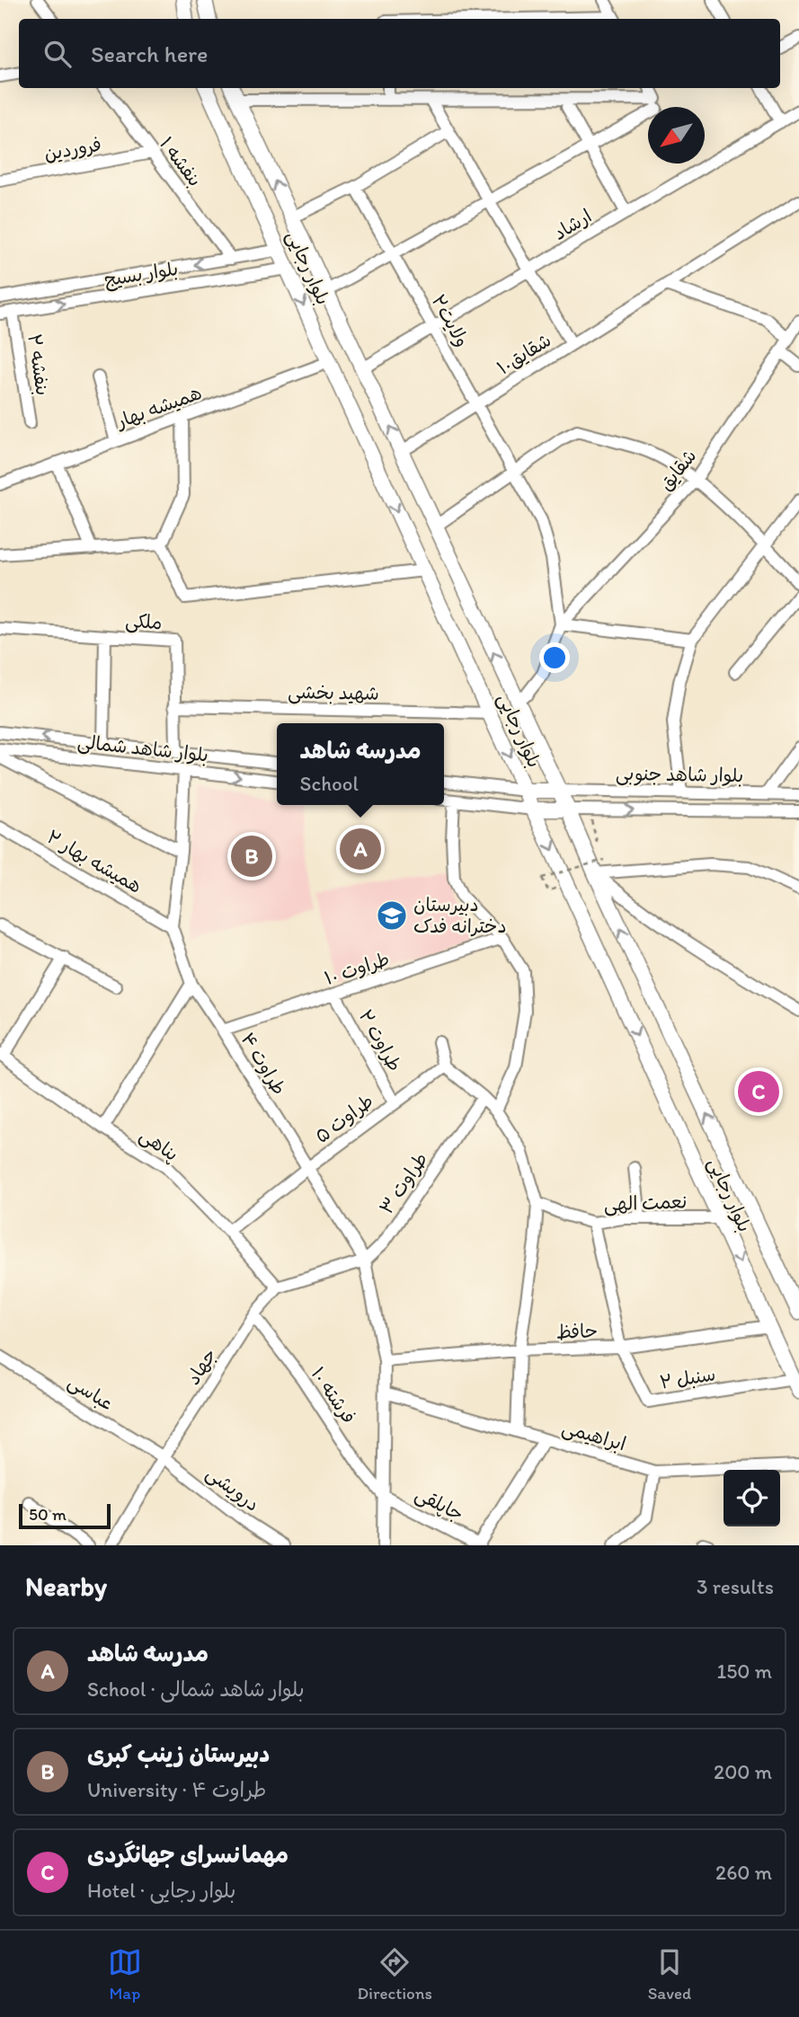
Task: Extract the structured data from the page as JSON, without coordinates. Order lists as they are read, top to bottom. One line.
{"streets":{"main road":["بلوار رجایی"],"street":["فروردین","بنفشه ۱","ارشاد","بلوار بسیج","ولایت۲","شقایق۱۰","بنفشه ۲","همیشه بهار","شقایق","ملکی","شهید بخشی","بلوار شاهد شمالی","بلوار شاهد جنوبی","همیشه بهار ۲","طراوت ۱۰","طراوت ۲","طراوت ۴","طراوت ۵","پناهی","طراوت ۳","نعمت الهی","حافظ","جهاد","سنبل ۲","عباسی","فرشته ۱۰","ابراهیمی","درویشی","جاپلقی"]},"crossings":[["فروردین","بنفشه ۱"],["بنفشه ۱","بلوار بسیج"],["ارشاد","بلوار رجایی"],["ارشاد","ولایت۲"],["بلوار رجایی","بلوار بسیج"],["بلوار رجایی","شقایق۱۰"],["بلوار رجایی","همیشه بهار"],["بلوار رجایی","شهید بخشی"],["بلوار رجایی","بلوار شاهد جنوبی"],["بلوار رجایی","نعمت الهی"],["بلوار رجایی","حافظ"],["بلوار رجایی","سنبل ۲"],["بلوار بسیج","بنفشه ۲"],["ولایت۲","شقایق۱۰"],["ولایت۲","شقایق"],["ملکی","شهید بخشی"],["ملکی","بلوار شاهد شمالی"],["بلوار شاهد شمالی","طراوت ۴"],["همیشه بهار ۲","طراوت ۴"],["طراوت ۱۰","طراوت ۲"],["طراوت ۱۰","طراوت ۴"],["طراوت ۲","طراوت ۵"],["طراوت ۴","طراوت ۵"],["طراوت ۴","طراوت ۳"],["طراوت ۴","حافظ"],["طراوت ۴","فرشته ۱۰"],["طراوت ۴","ابراهیمی"],["طراوت ۴","جاپلقی"],["طراوت ۵","پناهی"],["پناهی","جهاد"],["حافظ","سنبل ۲"],["جهاد","عباسی"],["جهاد","فرشته ۱۰"],["جهاد","درویشی"],["عباسی","درویشی"],["فرشته ۱۰","جاپلقی"]],"places":{"school or university":["دبیرستان دخترانه فدک"]},"scale_bar":"50 m","north":"bottom left","page":{"search":"Search here","popup":["مدرسه شاهد","School"],"pins":["A","B","C"],"scale":"50 m","heading":["Nearby","3 results"],"list":[{"mark":"A","name":"مدرسه شاهد","note":"School · بلوار شاهد شمالی","value":"150 m"},{"mark":"B","name":"دبیرستان زینب کبری","note":"University · طراوت ۴","value":"200 m"},{"mark":"C","name":"مهمانسرای جهانگردی","note":"Hotel · بلوار رجایی","value":"260 m"}],"nav":["Map","Directions","Saved"]}}
